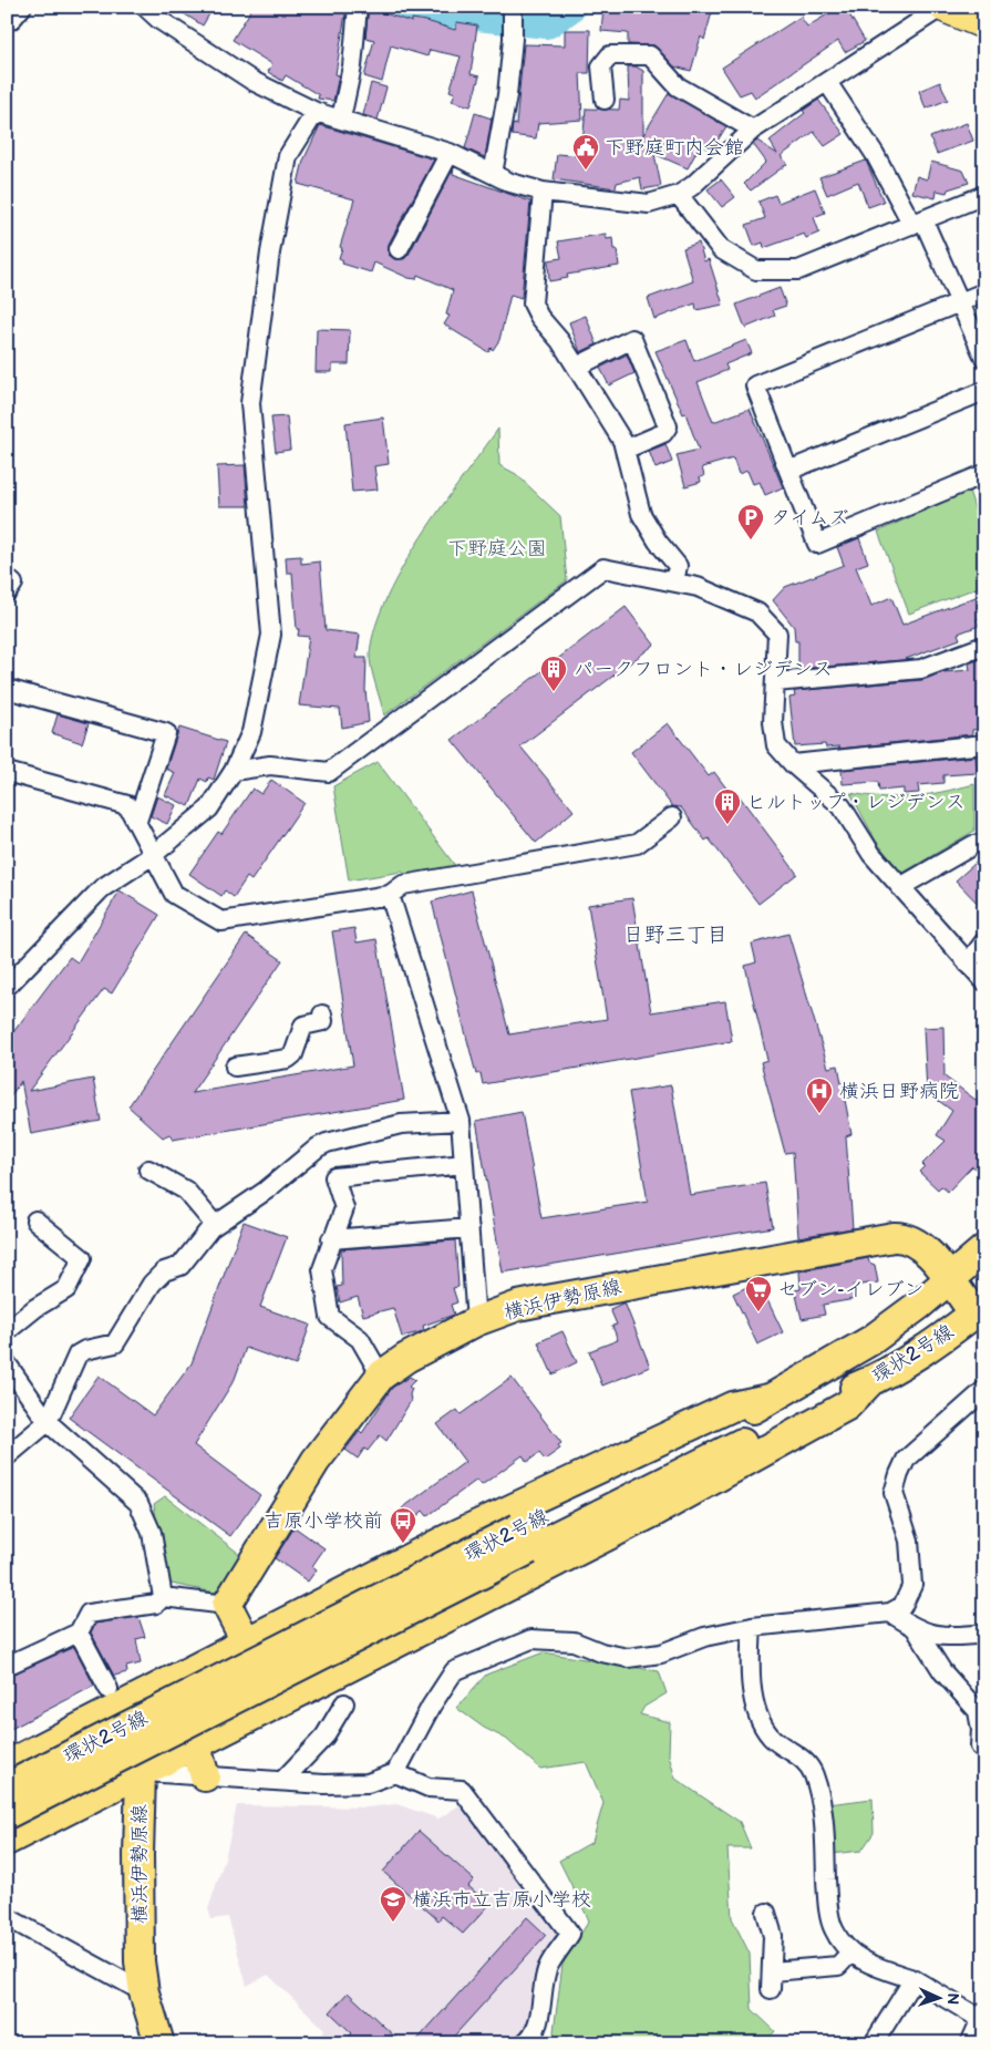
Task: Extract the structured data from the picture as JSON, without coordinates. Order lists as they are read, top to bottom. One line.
{"streets":{"main road":["横浜伊勢原線","環状2号線"]},"crossings":[["横浜伊勢原線","環状2号線"]],"districts":["日野三丁目"],"parks":["下野庭公園"],"places":{"public building":["下野庭町内会館"],"parking":["タイムズ"],"building":["パークフロント・レジデンス","ヒルトップ・レジデンス"],"hospital":["横浜日野病院"],"supermarket":["セブン-イレブン"],"bus stop":["吉原小学校前"],"school or university":["横浜市立吉原小学校"]},"north":"right"}
